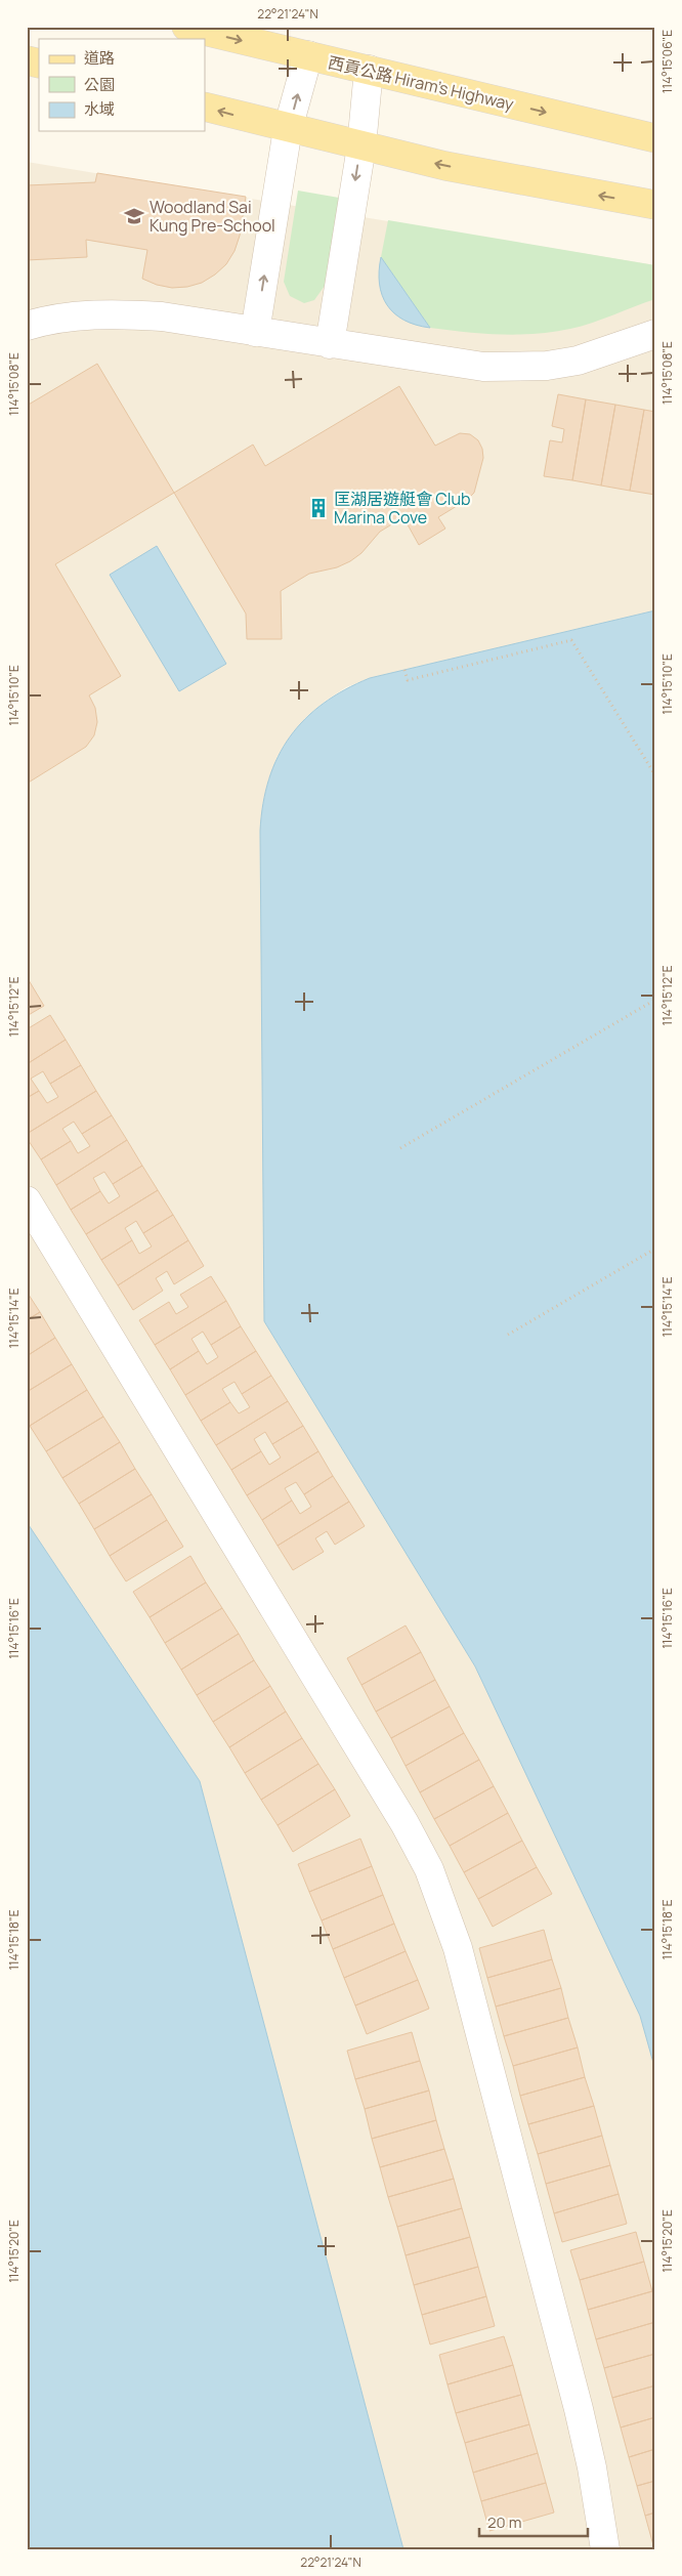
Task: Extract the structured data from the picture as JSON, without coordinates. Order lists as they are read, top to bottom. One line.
{"streets":{"main road":["西貢公路 Hiram's Highway"]},"places":{"school or university":["Woodland Sai Kung Pre-School"],"building":["匡湖居遊艇會 Club Marina Cove"]},"legend":["道路","公園","水域"],"scale_bar":"20 m","coordinates":["22°21'24\"N","114°15'06\"E","114°15'08\"E","114°15'10\"E","114°15'12\"E","114°15'14\"E","114°15'16\"E","114°15'18\"E","114°15'20\"E"]}
